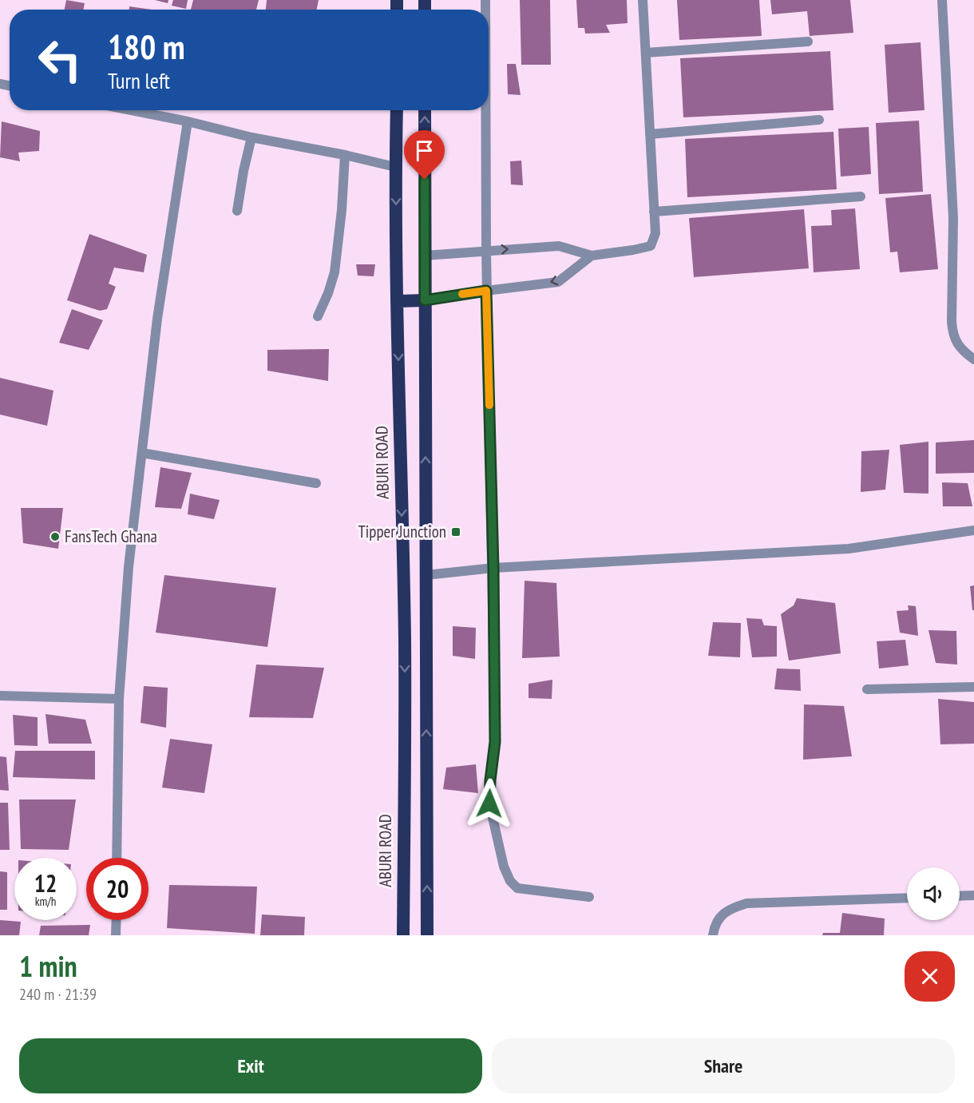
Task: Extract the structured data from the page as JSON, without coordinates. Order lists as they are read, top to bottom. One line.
{"streets":{"highway":["ABURI ROAD"]},"places":{"transit":["Tipper Junction"],"other":["FansTech Ghana"]},"page":{"turn":["180 m","Turn left"],"speed":"12 km/h","limit":"20","heading":["1 min","240 m · 21:39"],"buttons":["Exit","Share"]}}
